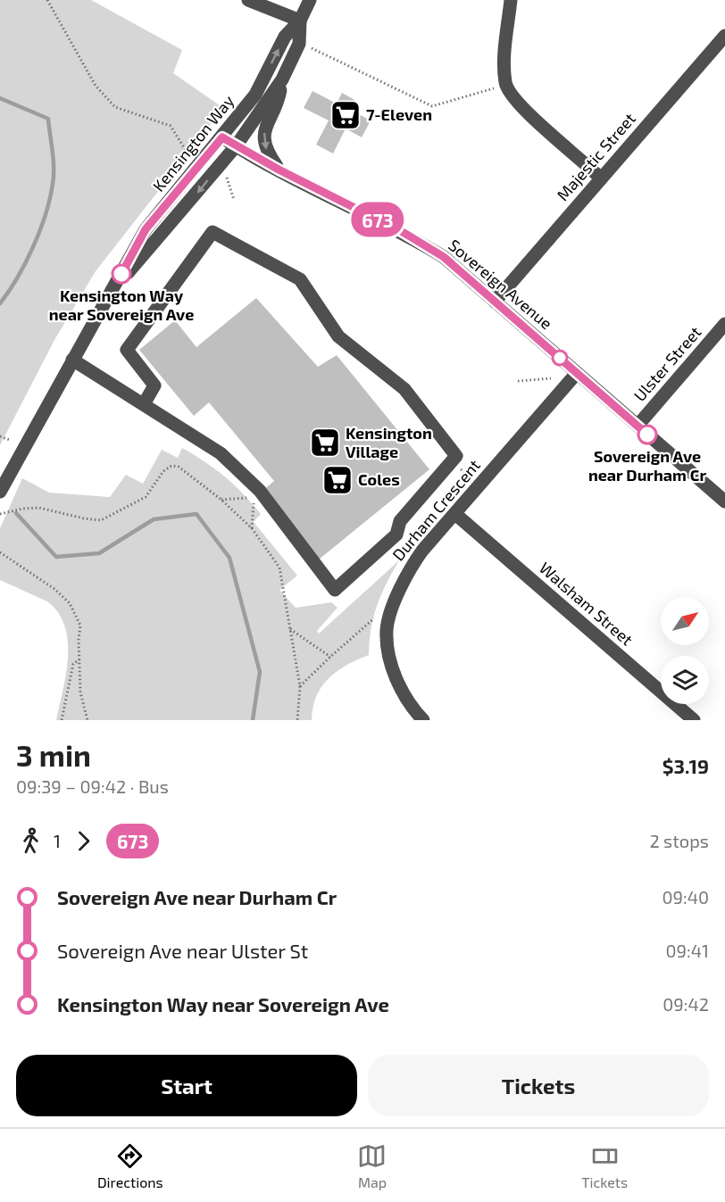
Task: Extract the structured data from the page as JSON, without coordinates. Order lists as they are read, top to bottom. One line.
{"streets":{"street":["Kensington Way","Majestic Street","Sovereign Avenue","Ulster Street","Durham Crescent","Walsham Street"]},"crossings":[["Kensington Way","Sovereign Avenue"],["Majestic Street","Sovereign Avenue"],["Sovereign Avenue","Ulster Street"],["Sovereign Avenue","Durham Crescent"],["Durham Crescent","Walsham Street"]],"places":{"supermarket":["7-Eleven","Kensington Village","Coles"],"other":["Kensington Way near Sovereign Ave","Sovereign Ave near Durham Cr"]},"lines":["bus line 673"],"north":"top right","page":{"on_map":"673","heading":["3 min","09:39 – 09:42 · Bus","$3.19"],"legs":["1","673","2 stops"],"list":[{"name":"Sovereign Ave near Durham Cr","value":"09:40"},{"name":"Sovereign Ave near Ulster St","value":"09:41"},{"name":"Kensington Way near Sovereign Ave","value":"09:42"}],"buttons":["Start","Tickets"],"tabs":["Directions","Map","Tickets"]}}
